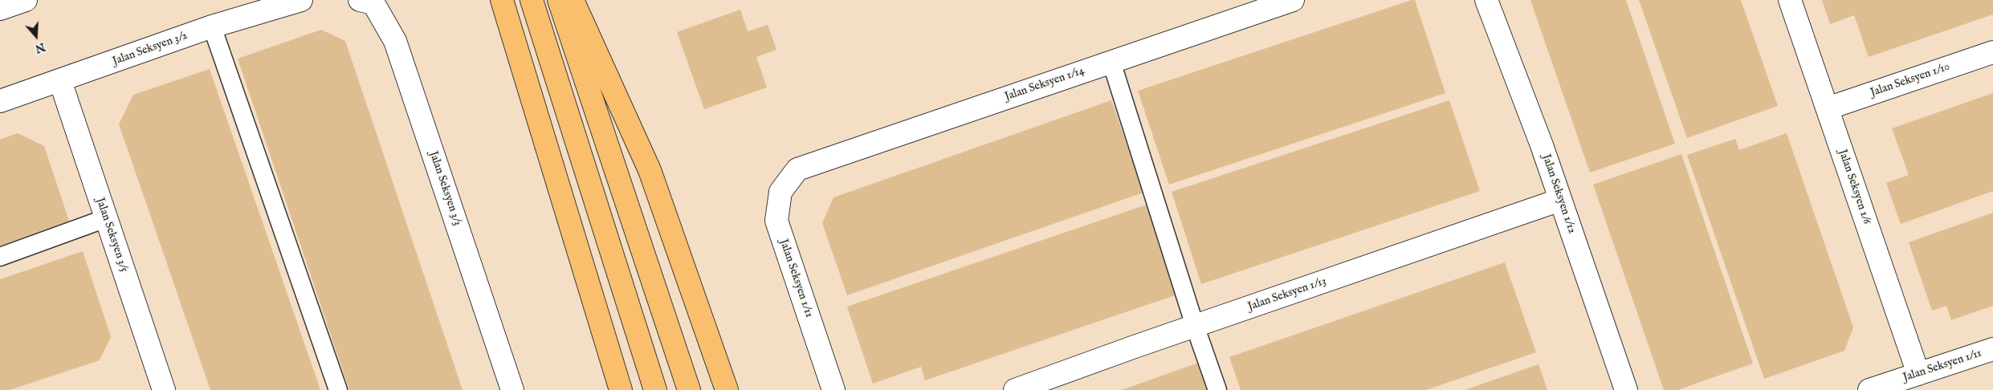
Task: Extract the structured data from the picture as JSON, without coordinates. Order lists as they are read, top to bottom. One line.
{"streets":{"street":["Jalan Seksyen 3/2","Jalan Seksyen 1/10","Jalan Seksyen 1/14","Jalan Seksyen 1/6","Jalan Seksyen 3/3","Jalan Seksyen 1/12","Jalan Seksyen 3/5","Jalan Seksyen 1/11","Jalan Seksyen 1/13"]},"crossings":[["Jalan Seksyen 3/2","Jalan Seksyen 3/5"],["Jalan Seksyen 1/10","Jalan Seksyen 1/6"],["Jalan Seksyen 1/14","Jalan Seksyen 1/11"],["Jalan Seksyen 1/6","Jalan Seksyen 1/11"],["Jalan Seksyen 1/12","Jalan Seksyen 1/13"]],"north":"bottom"}
